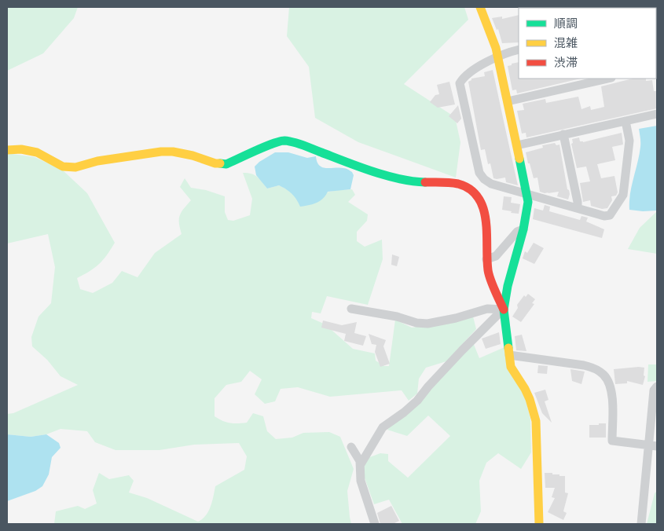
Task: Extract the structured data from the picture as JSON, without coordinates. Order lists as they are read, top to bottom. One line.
{"legend":["順調","混雑","渋滞"]}
